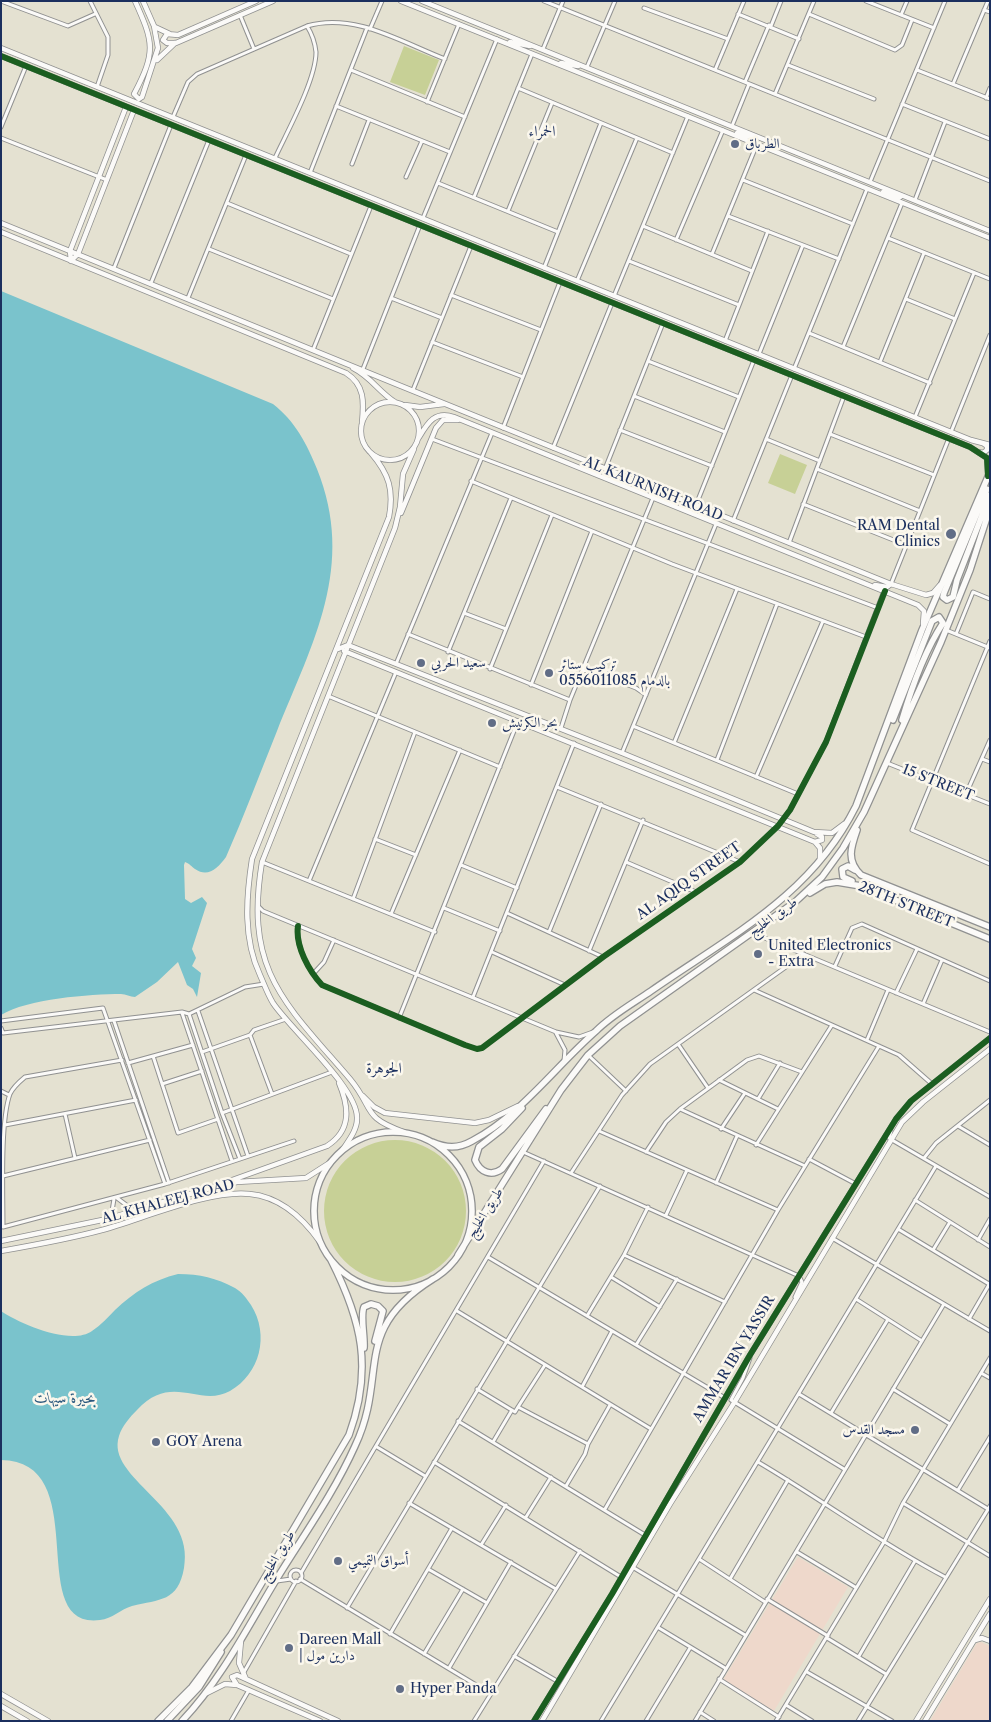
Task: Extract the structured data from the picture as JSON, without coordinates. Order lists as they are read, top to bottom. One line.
{"streets":{"main road":["28TH STREET","طريق الخليج"],"street":["AL KAURNISH ROAD","15 STREET","AL AQIQ STREET","AL KHALEEJ ROAD","AMMAR IBN YASSIR"]},"crossings":[["AL KAURNISH ROAD","AL AQIQ STREET"],["AL KAURNISH ROAD","طريق الخليج"],["15 STREET","طريق الخليج"],["28TH STREET","طريق الخليج"],["طريق الخليج","AL KHALEEJ ROAD"]],"districts":["الحمراء","الجوهرة"],"water":["بحيرة سيهات"],"places":["الطرباق","RAM Dental Clinics","سعيد الحربي","تركيب ستائر بالدمام 0556011085","بحر الكرنيش","United Electronics - Extra","مسجد القدس","GOY Arena","أسواق التميمي","Dareen Mall | دارين مول","Hyper Panda"]}
